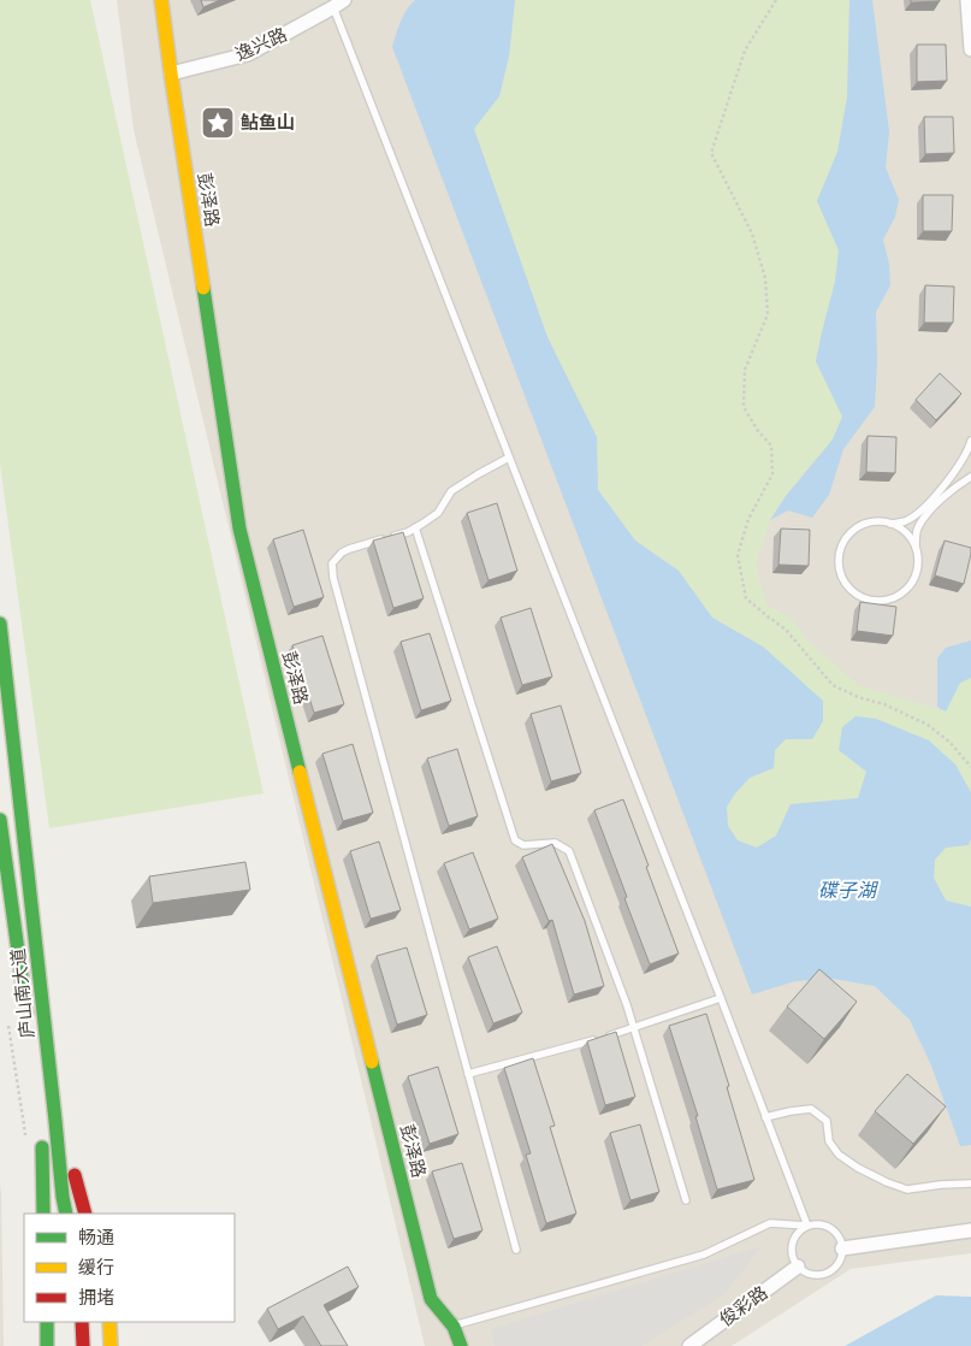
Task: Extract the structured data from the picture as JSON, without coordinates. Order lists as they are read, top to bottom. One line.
{"streets":{"main road":["彭泽路","庐山南大道"],"street":["逸兴路","俊彩路"]},"crossings":[["逸兴路","彭泽路"]],"water":["碟子湖"],"places":{"place":["鲇鱼山"]},"legend":["畅通","缓行","拥堵"]}
